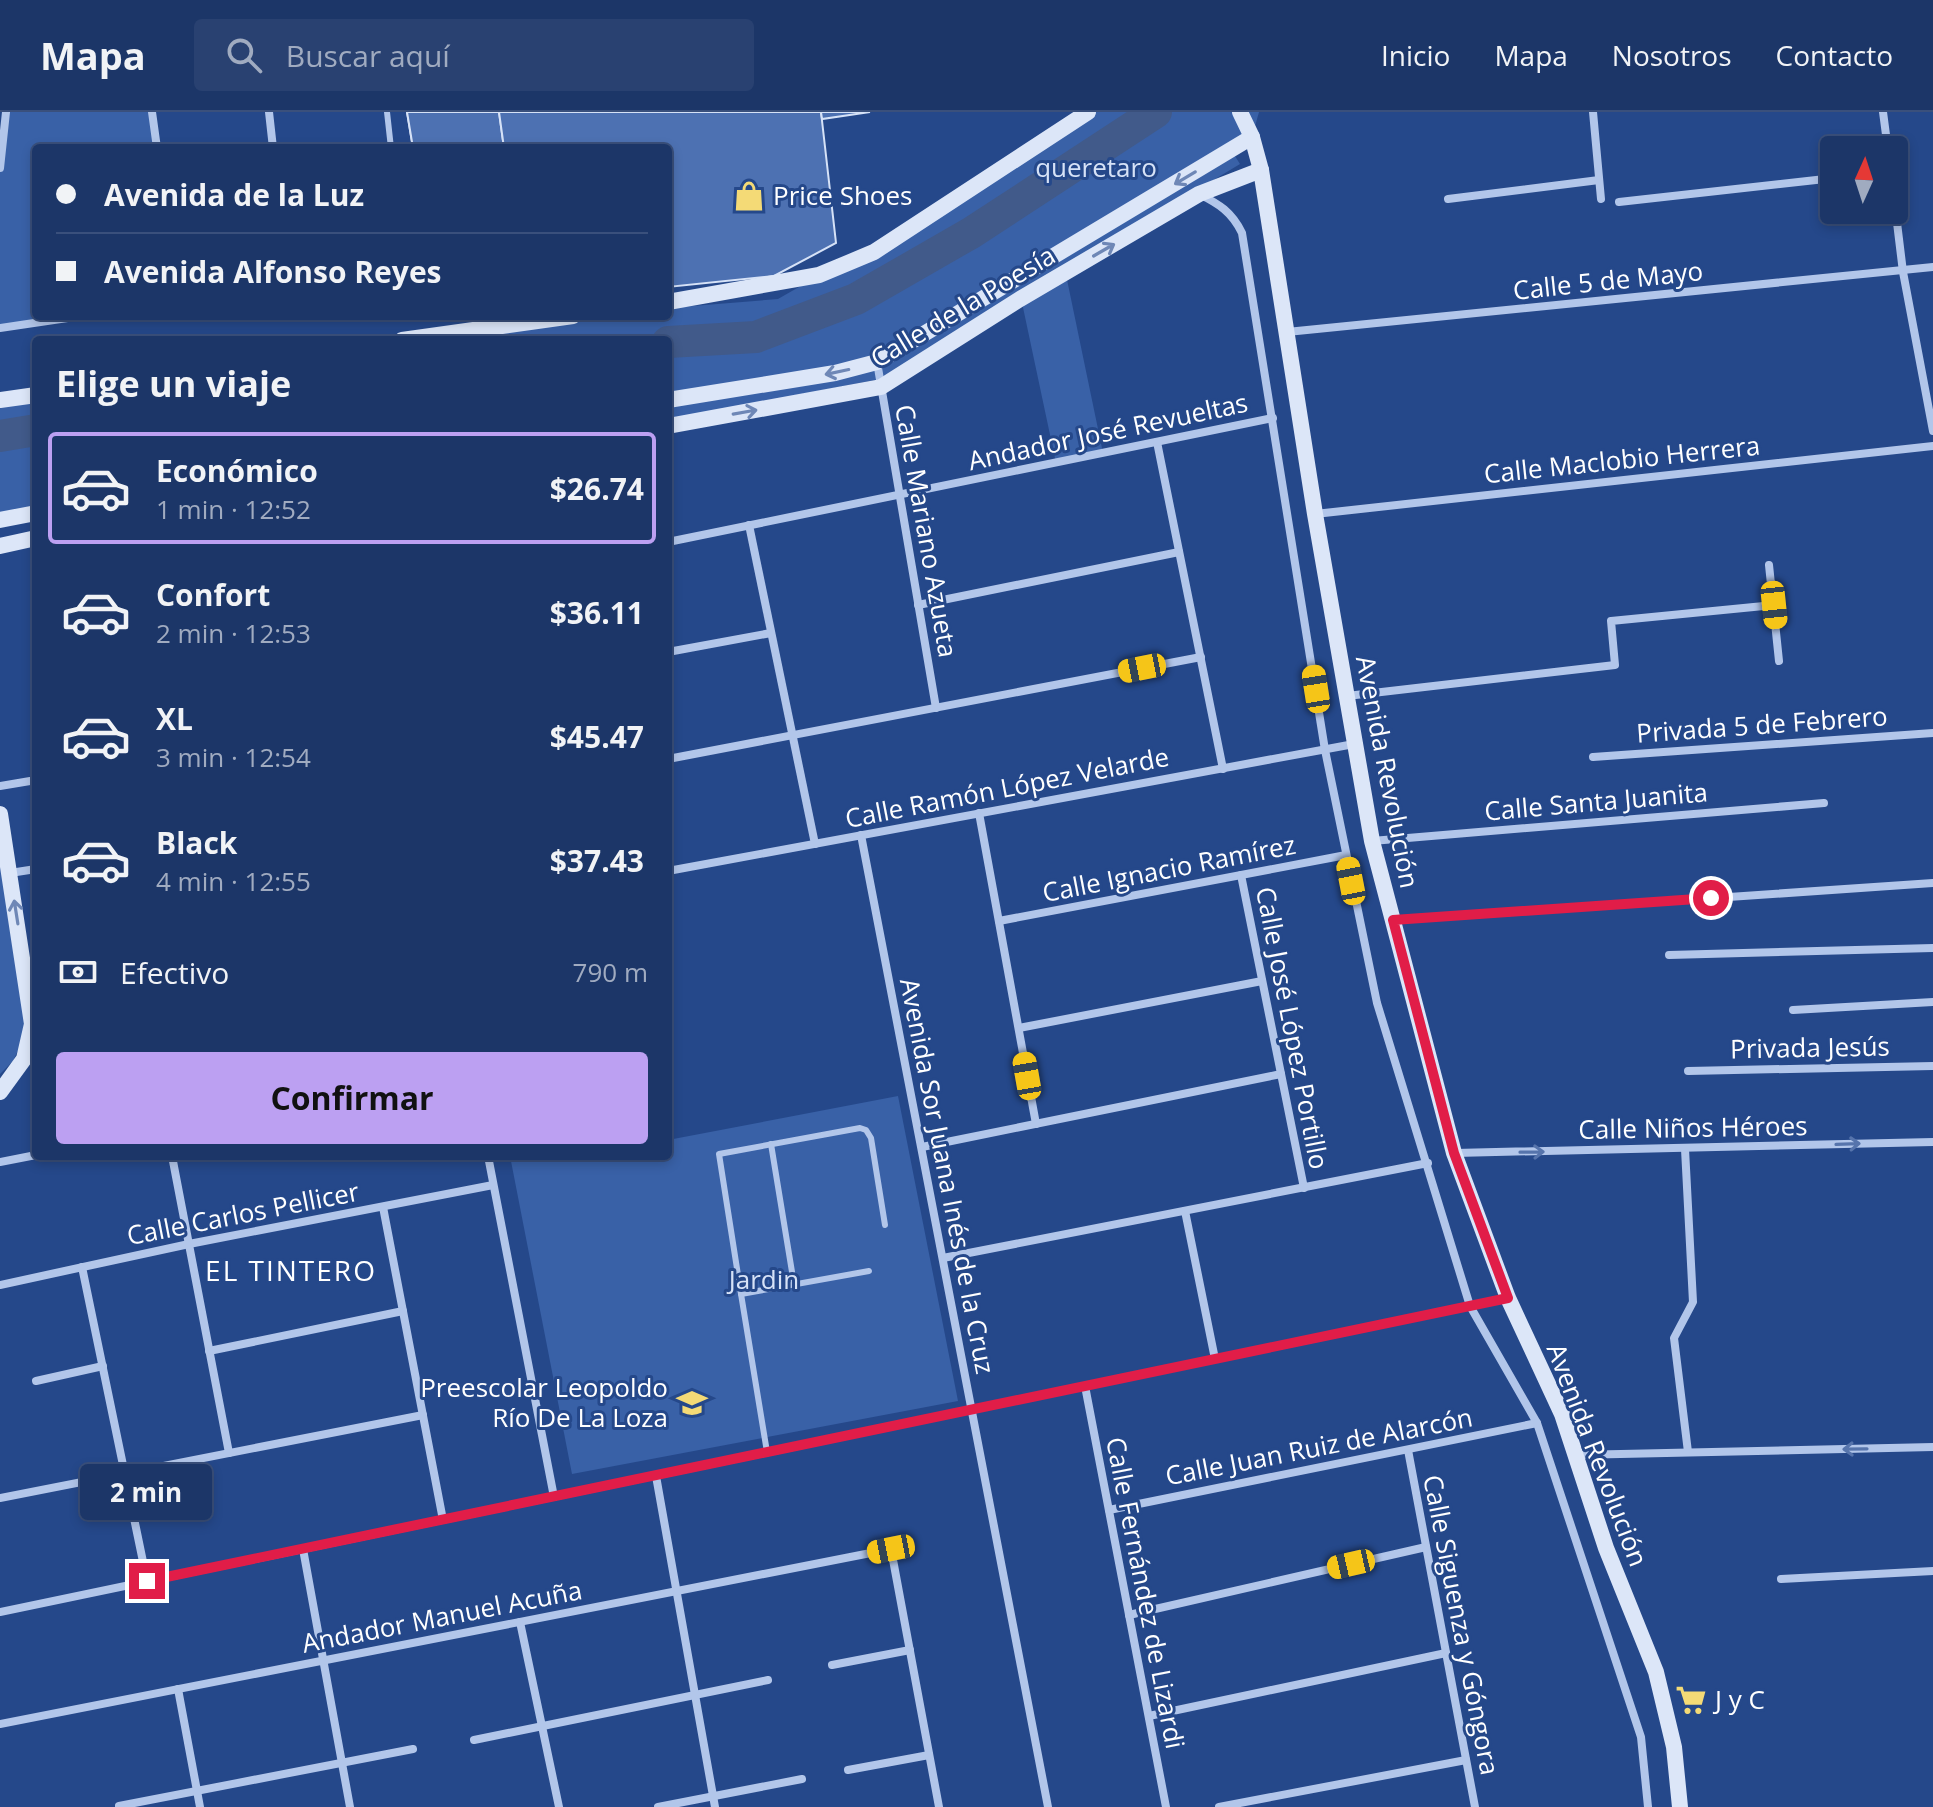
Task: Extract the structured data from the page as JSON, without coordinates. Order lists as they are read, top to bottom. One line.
{"streets":{"main road":["Calle de la Poesía","Avenida Revolución"],"street":["Calle 5 de Mayo","Andador José Revueltas","Calle Maclobio Herrera","Calle Mariano Azueta","Privada 5 de Febrero","Calle Ramón López Velarde","Calle Santa Juanita","Calle Ignacio Ramírez","Calle José López Portillo","Privada Jesús","Calle Niños Héroes","Avenida Sor Juana Inés de la Cruz","Calle Carlos Pellicer","Calle Juan Ruiz de Alarcón","Calle Fernández de Lizardi","Andador Manuel Acuña","Calle Siguenza y Góngora"]},"crossings":[["Calle 5 de Mayo","Avenida Revolución"],["Calle de la Poesía","Calle Mariano Azueta"],["Calle de la Poesía","Avenida Revolución"],["Andador José Revueltas","Calle Mariano Azueta"],["Andador José Revueltas","Avenida Revolución"],["Calle Maclobio Herrera","Avenida Revolución"],["Avenida Revolución","Calle Ramón López Velarde"],["Avenida Revolución","Calle Santa Juanita"],["Avenida Revolución","Calle Ignacio Ramírez"],["Avenida Revolución","Calle Niños Héroes"],["Avenida Revolución","Calle Juan Ruiz de Alarcón"],["Calle Ramón López Velarde","Avenida Sor Juana Inés de la Cruz"],["Calle Ignacio Ramírez","Calle José López Portillo"],["Calle Juan Ruiz de Alarcón","Calle Fernández de Lizardi"],["Calle Juan Ruiz de Alarcón","Calle Siguenza y Góngora"]],"one_way":["Calle Niños Héroes"],"districts":["EL TINTERO"],"parks":["queretaro","Jardin"],"places":{"shop":["Price Shoes"],"school or university":["Preescolar Leopoldo Río De La Loza"],"supermarket":["J y C"]},"north":"top","page":{"header":"Mapa","search":"Buscar aquí","nav":["Inicio","Mapa","Nosotros","Contacto"],"banner":["Avenida de la Luz","Avenida Alfonso Reyes"],"heading":"Elige un viaje","list":[{"name":"Económico","note":"1 min · 12:52","value":"$26.74"},{"name":"Confort","note":"2 min · 12:53","value":"$36.11"},{"name":"XL","note":"3 min · 12:54","value":"$45.47"},{"name":"Black","note":"4 min · 12:55","value":"$37.43"}],"pay":["Efectivo","790 m"],"buttons":"Confirmar","bubble":"2 min"}}
